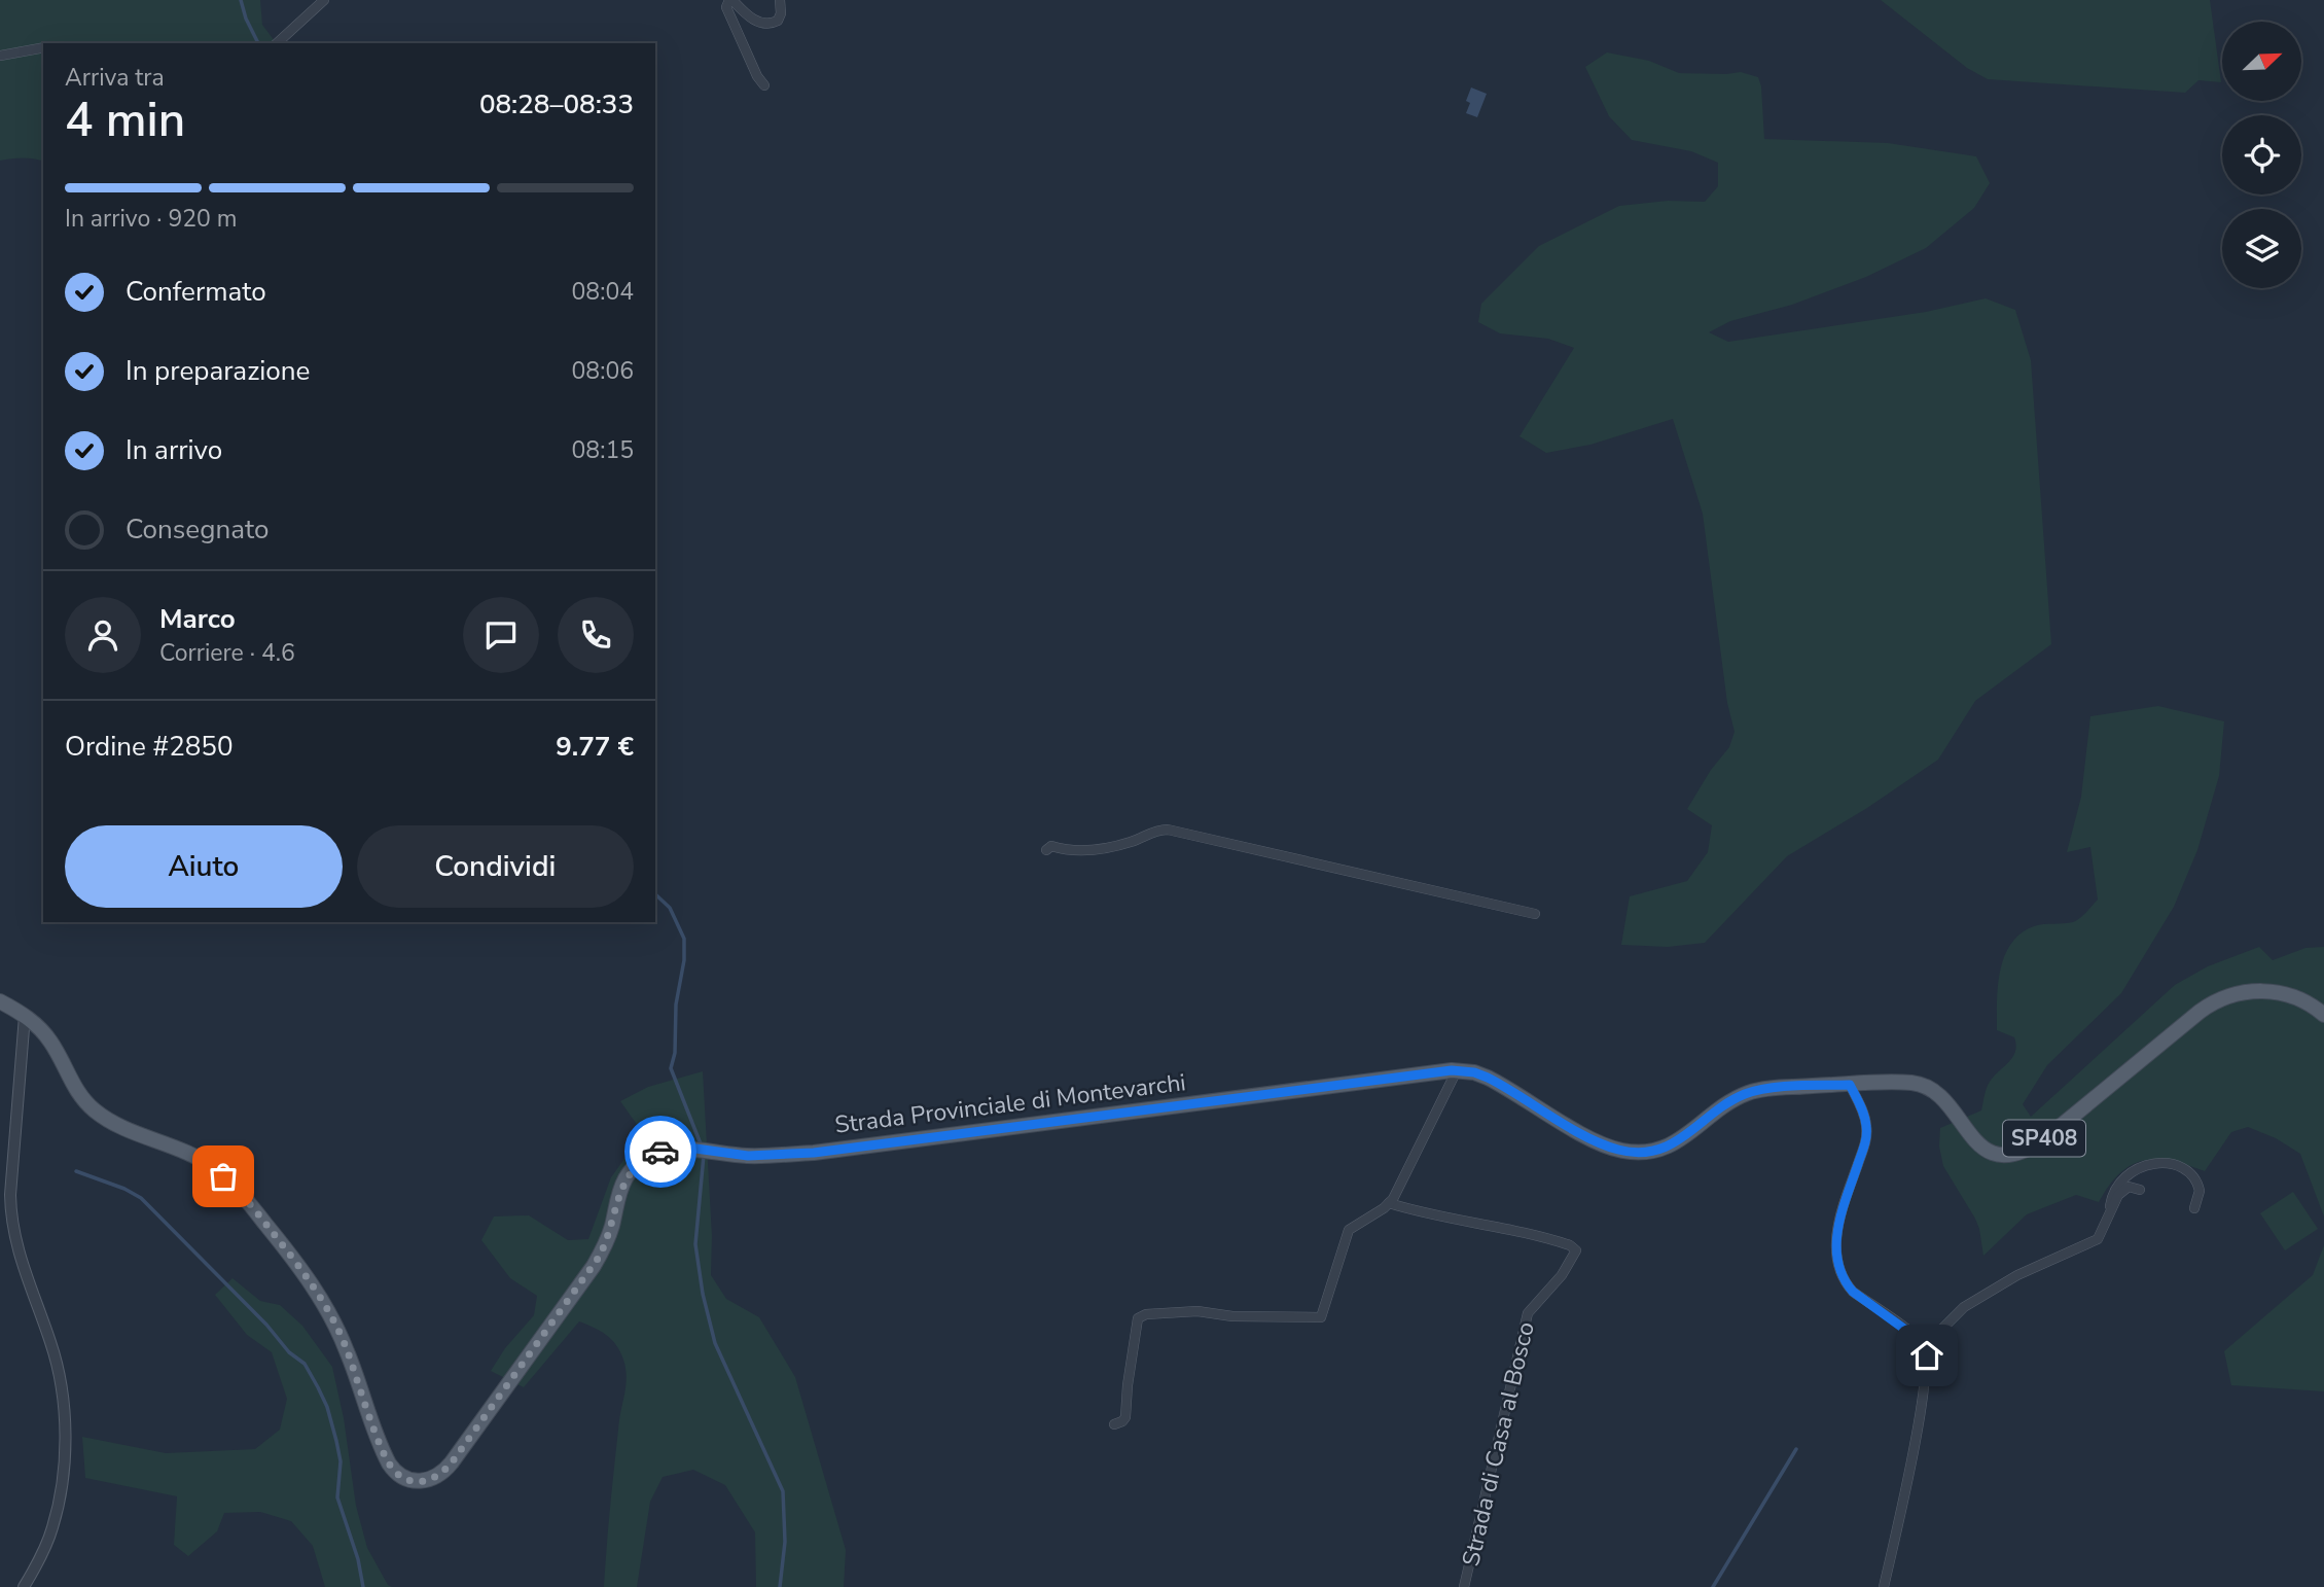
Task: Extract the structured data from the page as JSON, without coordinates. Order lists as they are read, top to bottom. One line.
{"streets":{"main road":["Strada Provinciale di Montevarchi","SP408"],"street":["Strada di Casa al Bosco"]},"north":"top right","page":{"heading":["4 min","Arriva tra","08:28–08:33"],"panel":["Marco","Corriere · 4.6","Ordine #2850","9.77 €"],"bar":"In arrivo · 920 m","list":[["Confermato","08:04"],["In preparazione","08:06"],["In arrivo","08:15"],"Consegnato"],"buttons":["Aiuto","Condividi"]}}
